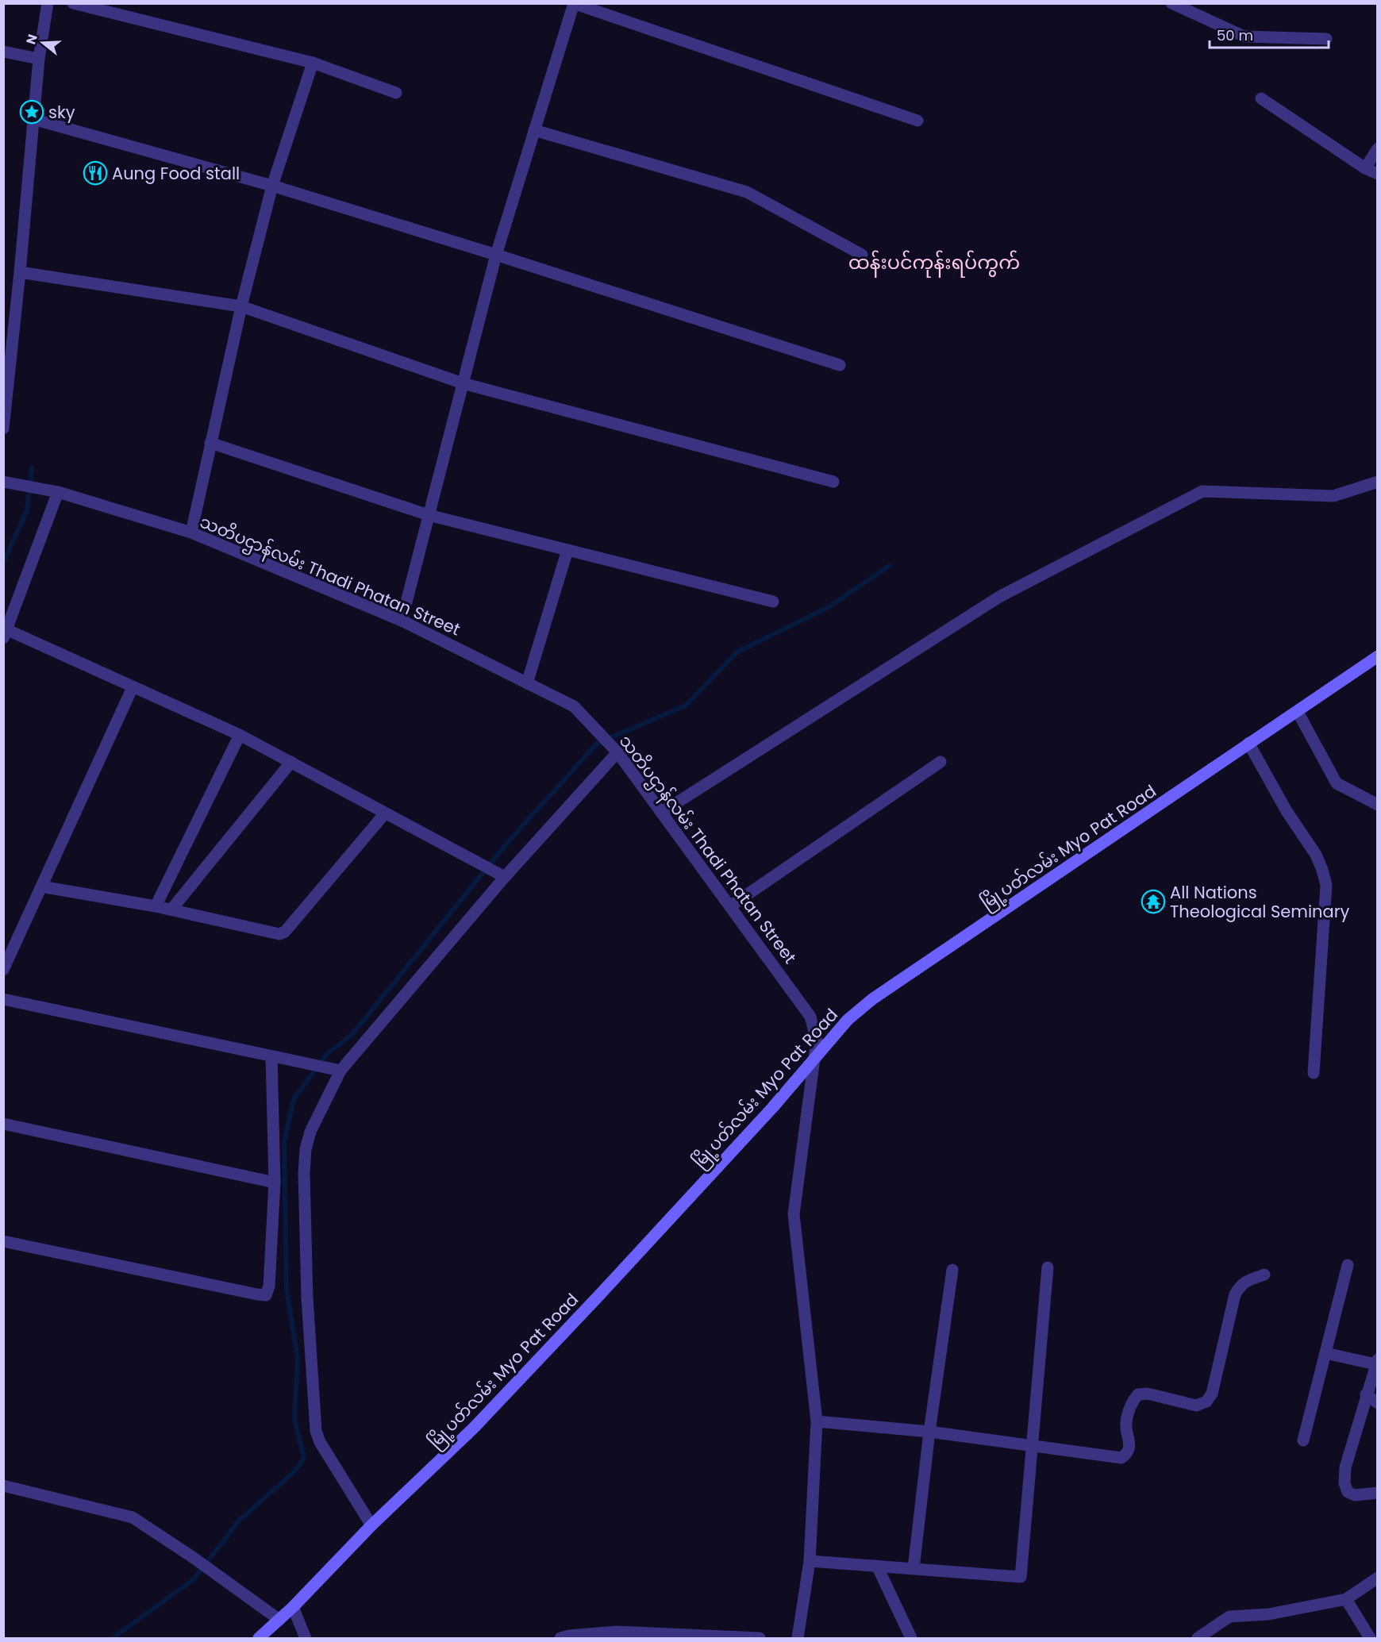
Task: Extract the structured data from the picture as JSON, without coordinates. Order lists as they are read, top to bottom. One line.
{"streets":{"main road":["မြို့ပတ်လမ်း Myo Pat Road"],"street":["သတိပဌာန်လမ်း Thadi Phatan Street"]},"crossings":[["သတိပဌာန်လမ်း Thadi Phatan Street","မြို့ပတ်လမ်း Myo Pat Road"]],"districts":["ထန်းပင်ကုန်းရပ်ကွက်"],"places":{"place":["sky"],"restaurant":["Aung Food stall"],"temple":["All Nations Theological Seminary"]},"scale_bar":"50 m","north":"left"}
